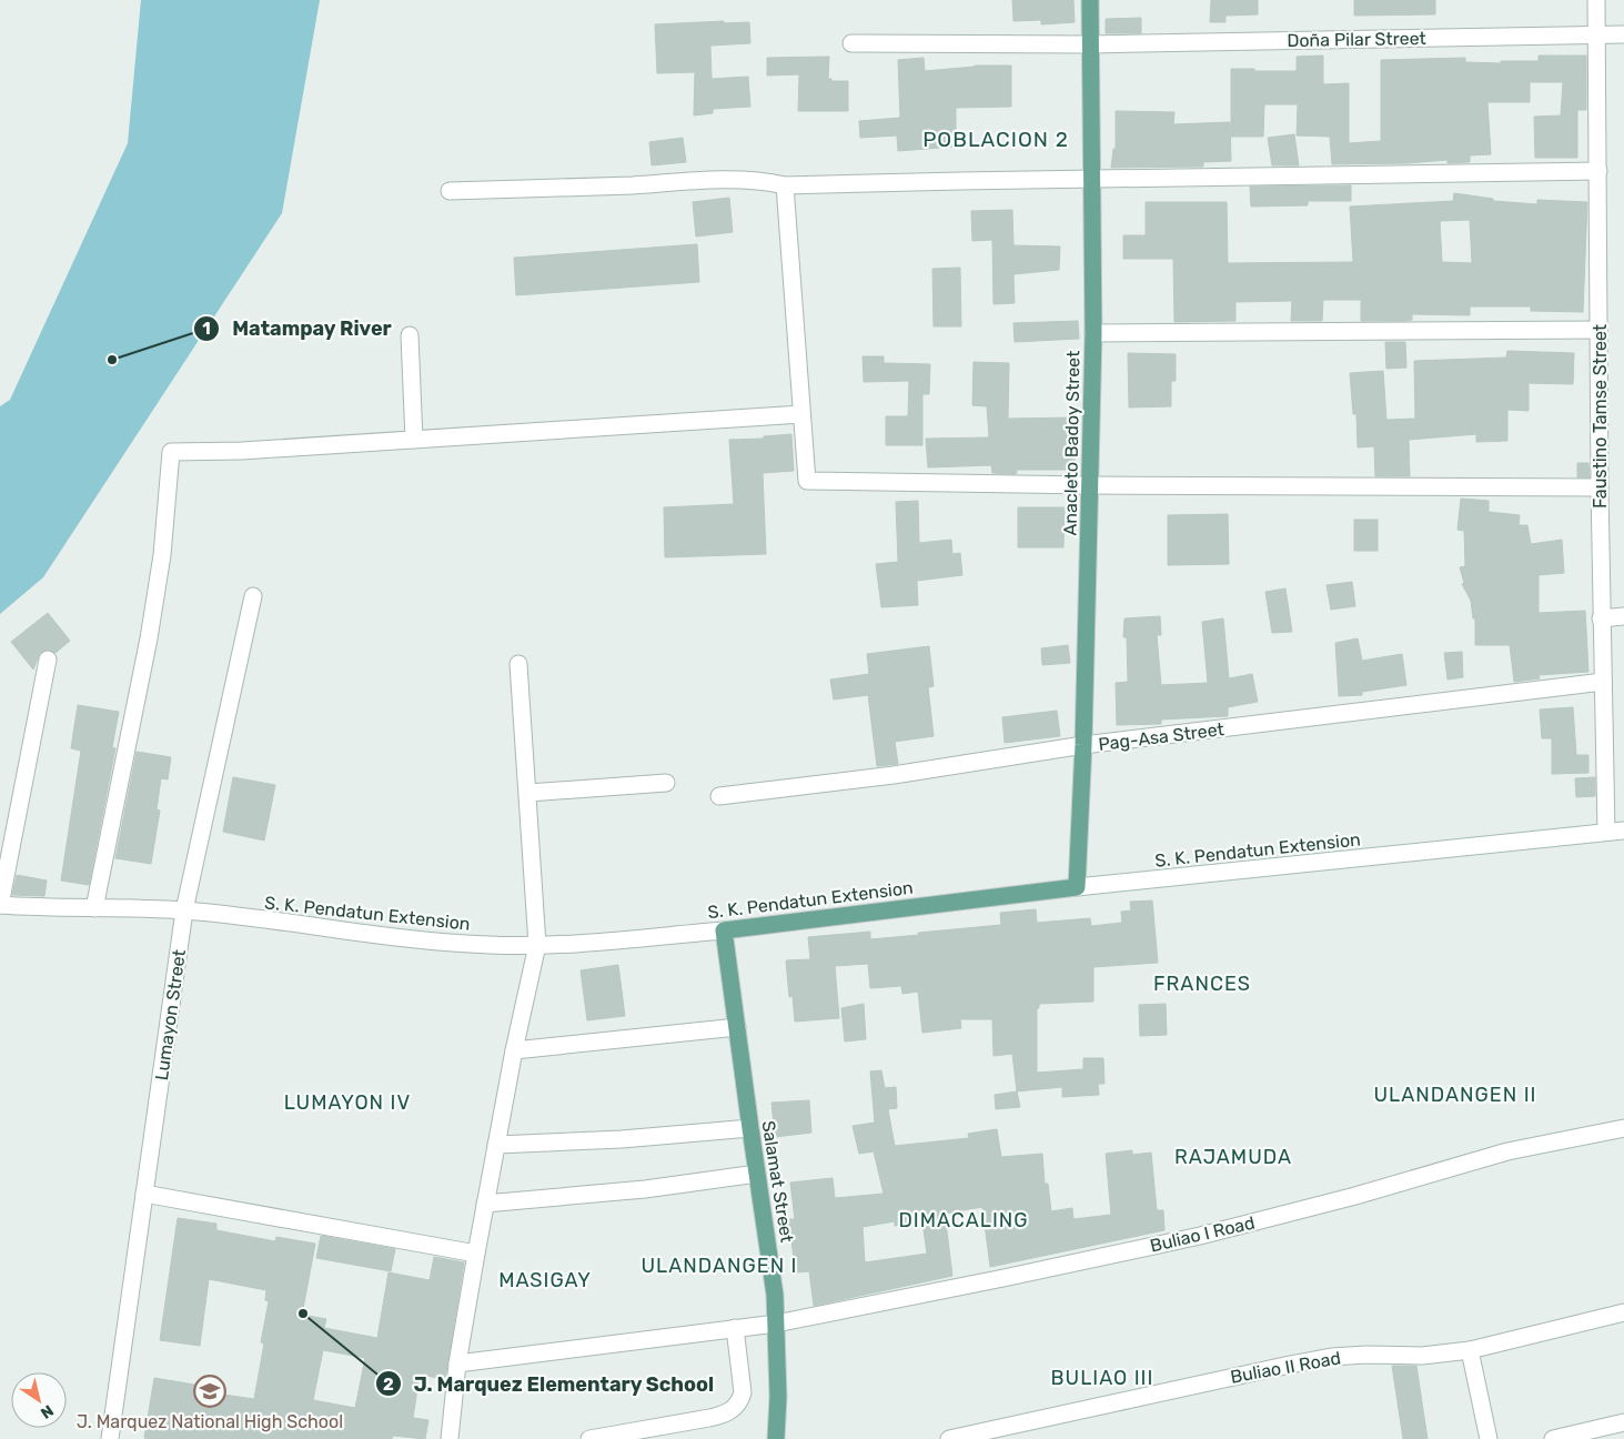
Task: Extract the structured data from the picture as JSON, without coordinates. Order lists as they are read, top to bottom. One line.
{"streets":{"main road":["Anacleto Badoy Street","S. K. Pendatun Extension","Salamat Street"],"street":["Doña Pilar Street","Faustino Tamse Street","Pag-Asa Street","Lumayon Street","Buliao I Road","Buliao II Road"]},"crossings":[["Doña Pilar Street","Faustino Tamse Street"],["Doña Pilar Street","Anacleto Badoy Street"],["Faustino Tamse Street","Pag-Asa Street"],["Faustino Tamse Street","S. K. Pendatun Extension"],["Anacleto Badoy Street","Pag-Asa Street"],["Anacleto Badoy Street","S. K. Pendatun Extension"],["S. K. Pendatun Extension","Lumayon Street"],["S. K. Pendatun Extension","Salamat Street"],["Salamat Street","Buliao I Road"]],"districts":["POBLACION 2","FRANCES","ULANDANGEN II","LUMAYON IV","RAJAMUDA","DIMACALING","ULANDANGEN I","MASIGAY","BULIAO III"],"places":{"other":["Matampay River","J. Marquez Elementary School"],"school or university":["J. Marquez National High School"]},"north":"bottom right"}
